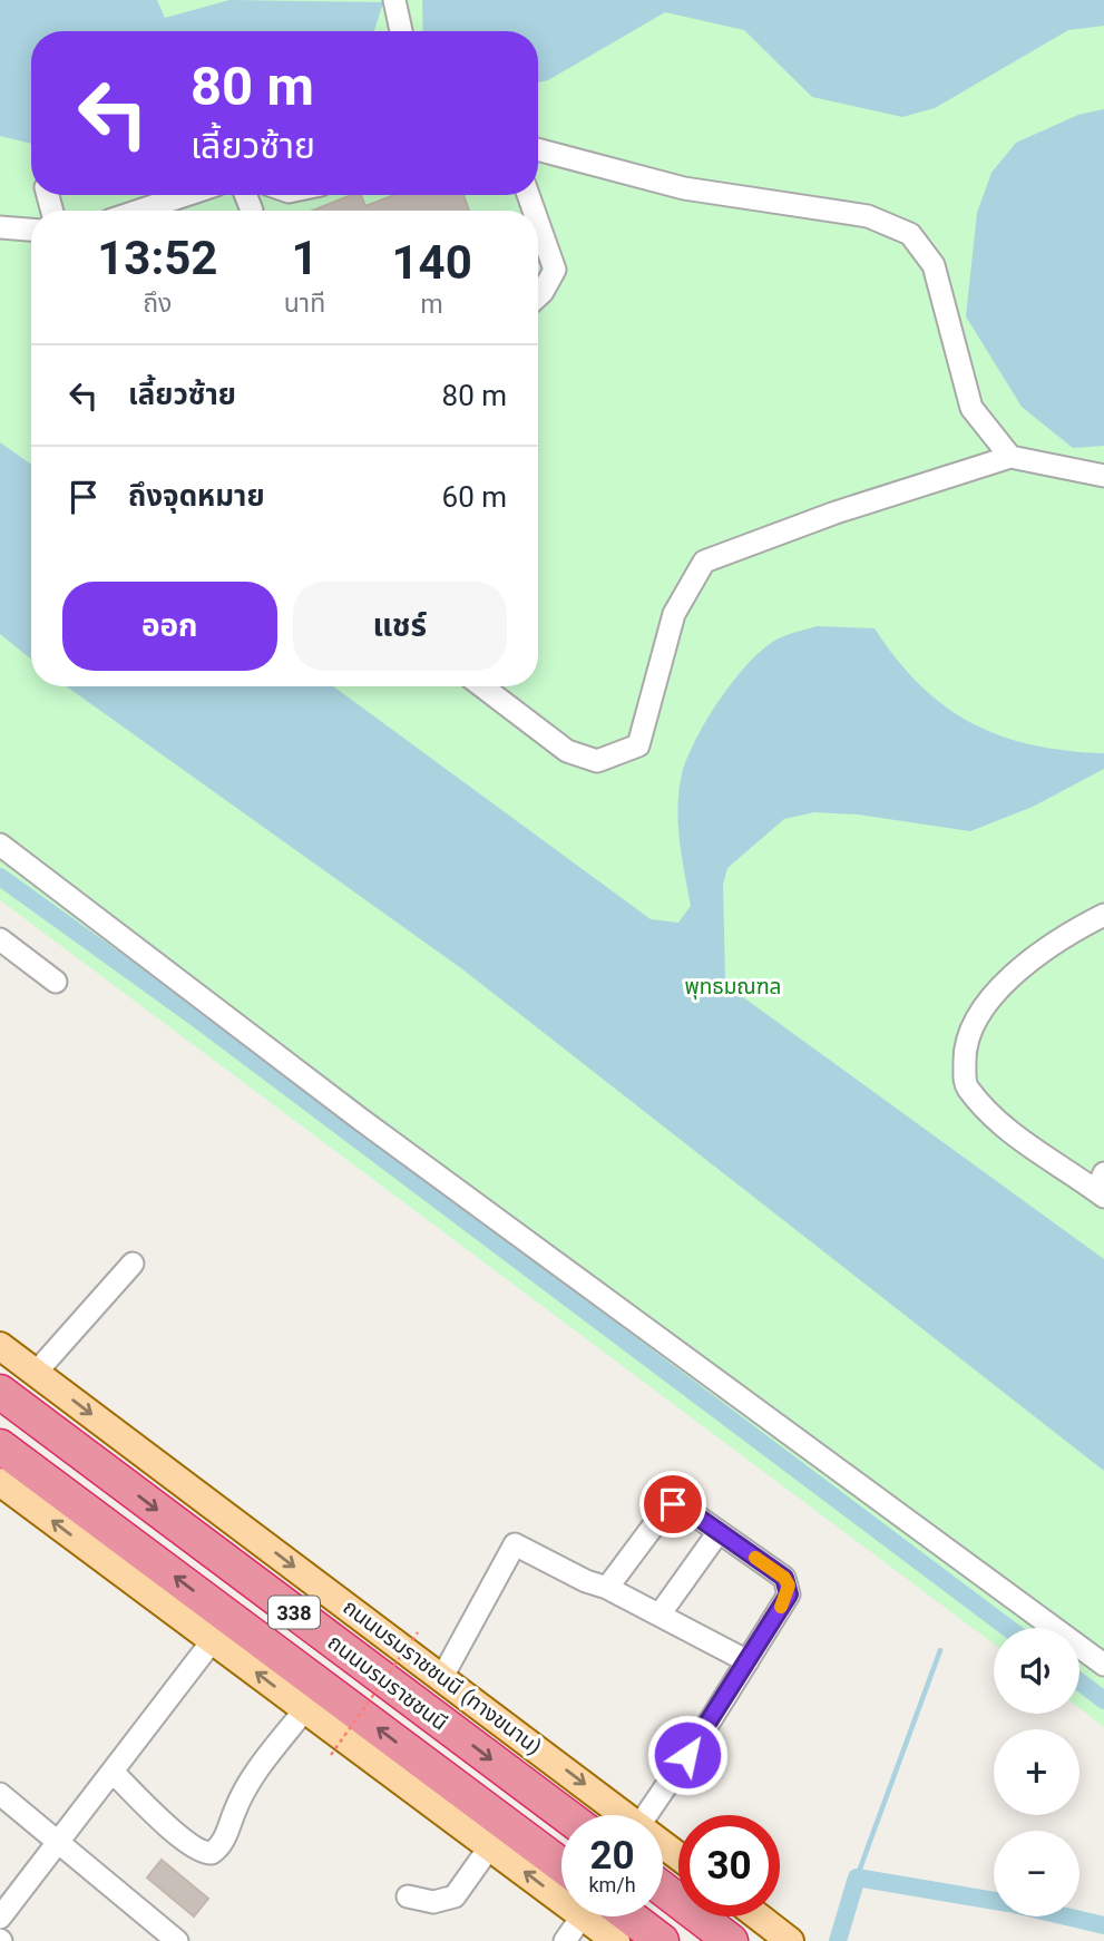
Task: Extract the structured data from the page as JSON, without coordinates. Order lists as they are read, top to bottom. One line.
{"streets":{"highway":["338","ถนนบรมราชชนนี"],"main road":["ถนนบรมราชชนนี (ทางขนาน)"]},"parks":["พุทธมณฑล"],"page":{"turn":["80 m","เลี้ยวซ้าย"],"eta":["13:52","ถึง","1","นาที","140","m"],"list":[{"name":"เลี้ยวซ้าย","value":"80 m"},{"name":"ถึงจุดหมาย","value":"60 m"}],"buttons":["ออก","แชร์"],"map_buttons":["+","−"],"speed":"20 km/h","limit":"30"}}
